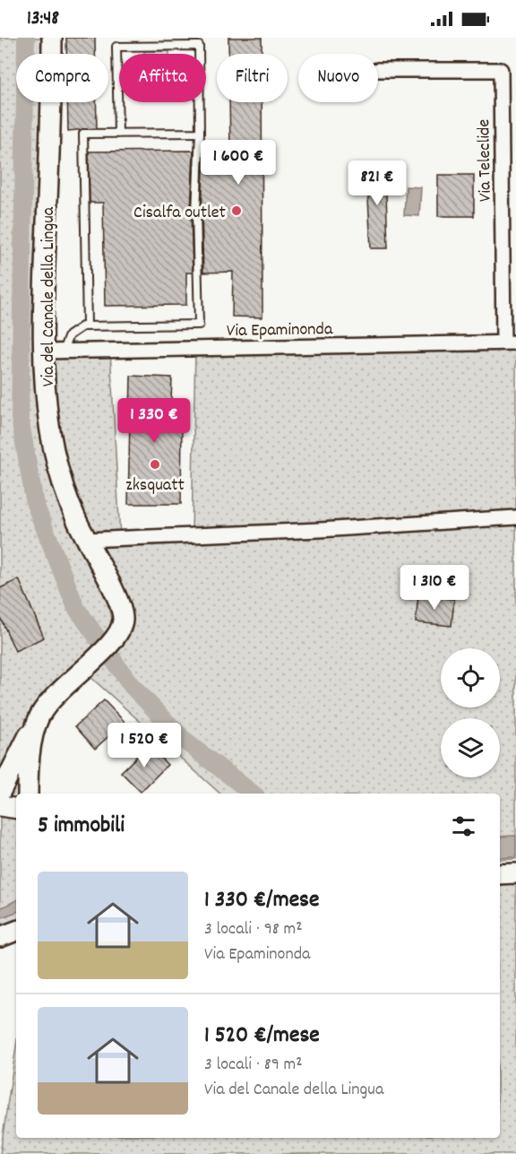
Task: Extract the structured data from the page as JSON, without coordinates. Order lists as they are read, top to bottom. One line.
{"streets":{"street":["Via Teleclide","Via del Canale della Lingua","Via Epaminonda"]},"crossings":[["Via Teleclide","Via Epaminonda"],["Via del Canale della Lingua","Via Epaminonda"]],"places":["Cisalfa outlet","zksquatt"],"page":{"status":"13:48","chip":["Compra","Affitta","Filtri","Nuovo"],"price":["1 600 €","821 €","1 330 €","1 310 €","1 520 €"],"heading":"5 immobili","list":[{"name":"1 330 €/mese","note":"3 locali · 98 m² · Via Epaminonda"},{"name":"1 520 €/mese","note":"3 locali · 89 m² · Via del Canale della Lingua"}]}}
